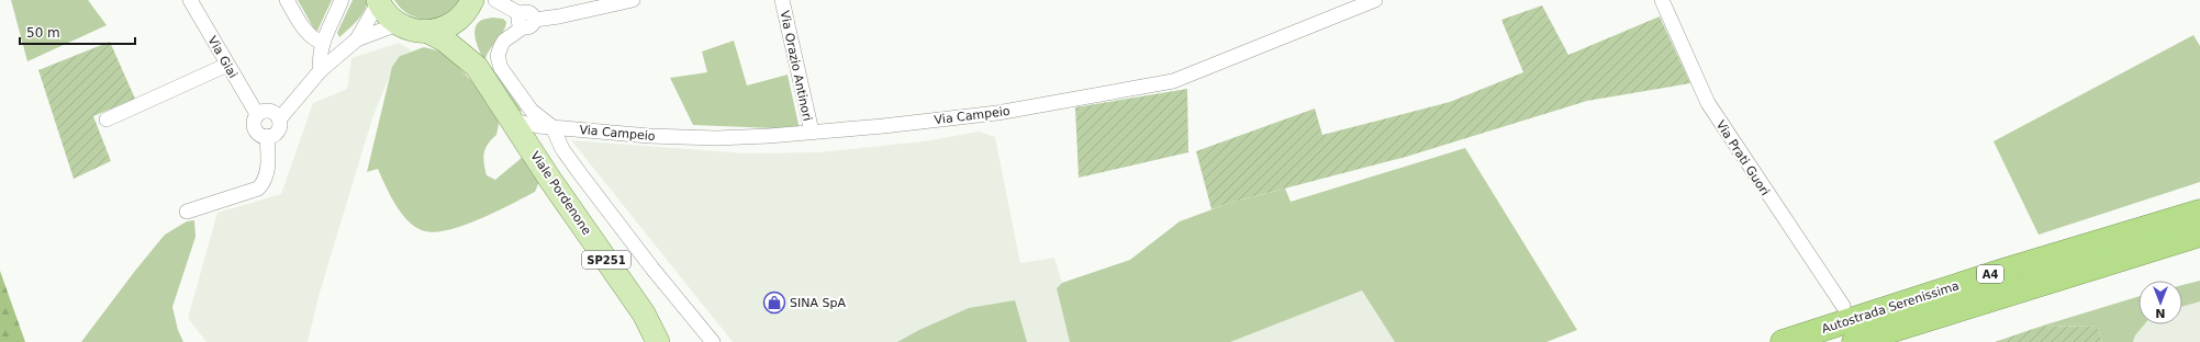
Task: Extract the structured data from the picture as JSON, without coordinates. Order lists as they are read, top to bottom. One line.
{"streets":{"highway":["A4","Autostrada Serenissima"],"main road":["Viale Pordenone","SP251"],"street":["Via Giai","Via Orazio Antinori","Via Campeio","Via Prati Guori"]},"crossings":[["Via Orazio Antinori","Via Campeio"],["Via Campeio","Viale Pordenone"]],"places":{"shop":["SINA SpA"]},"scale_bar":"50 m","north":"bottom"}
